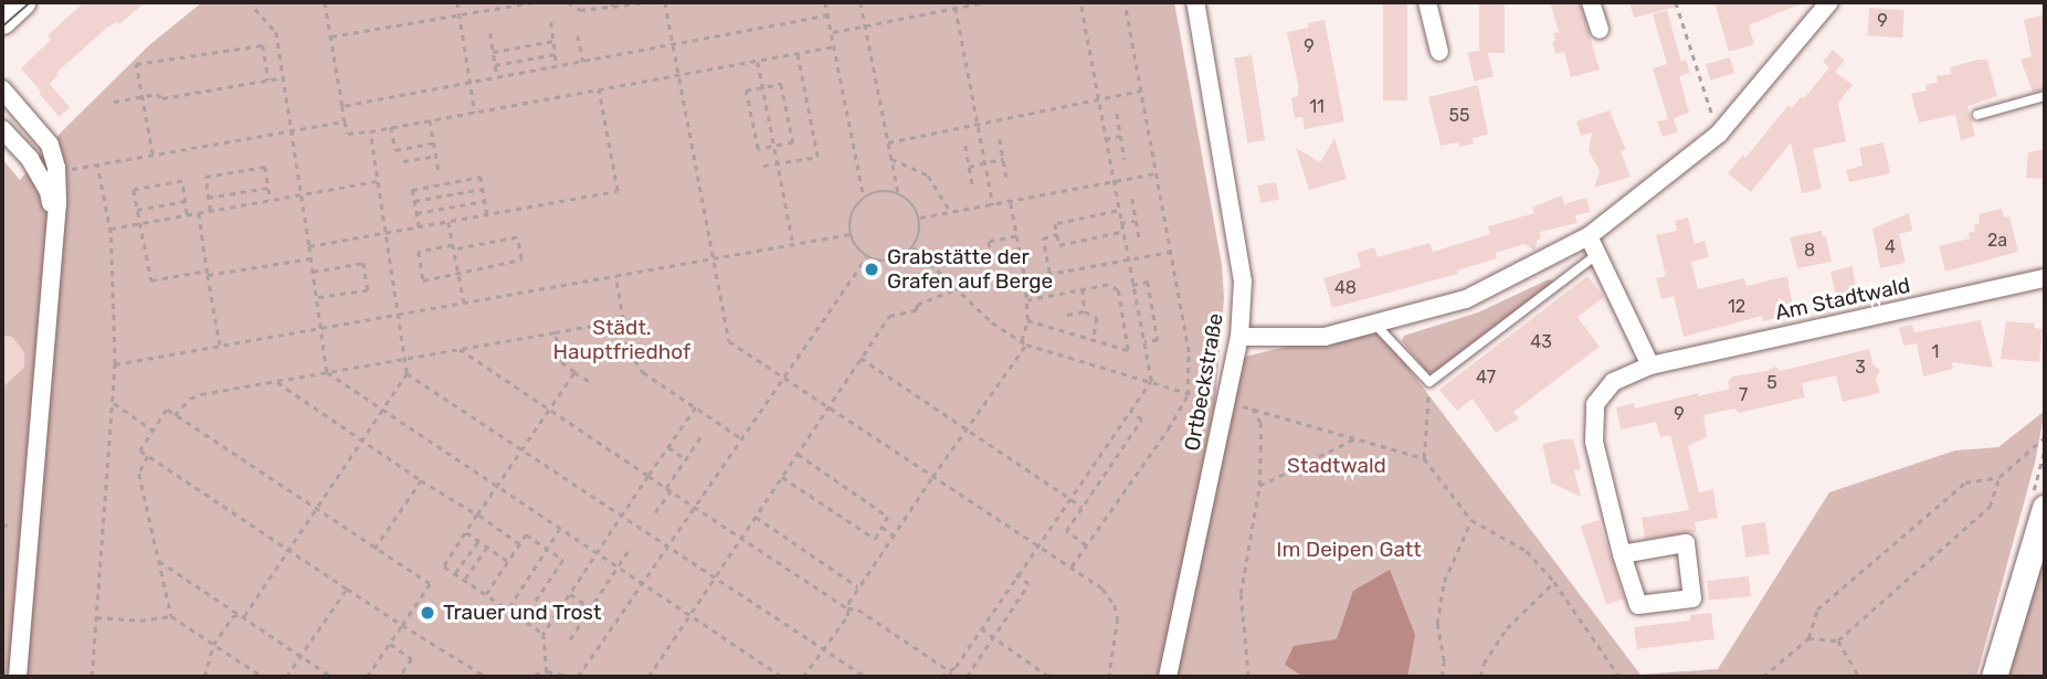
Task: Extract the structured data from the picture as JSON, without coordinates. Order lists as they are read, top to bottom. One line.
{"streets":{"street":["Am Stadtwald","Ortbeckstraße"]},"parks":["Städt. Hauptfriedhof","Stadtwald","Im Deipen Gatt"],"places":["Grabstätte der Grafen auf Berge","Trauer und Trost"],"house_numbers":["9","9","11","55","2a","4","8","48","12","43","1","3","47","5","7","9"]}
